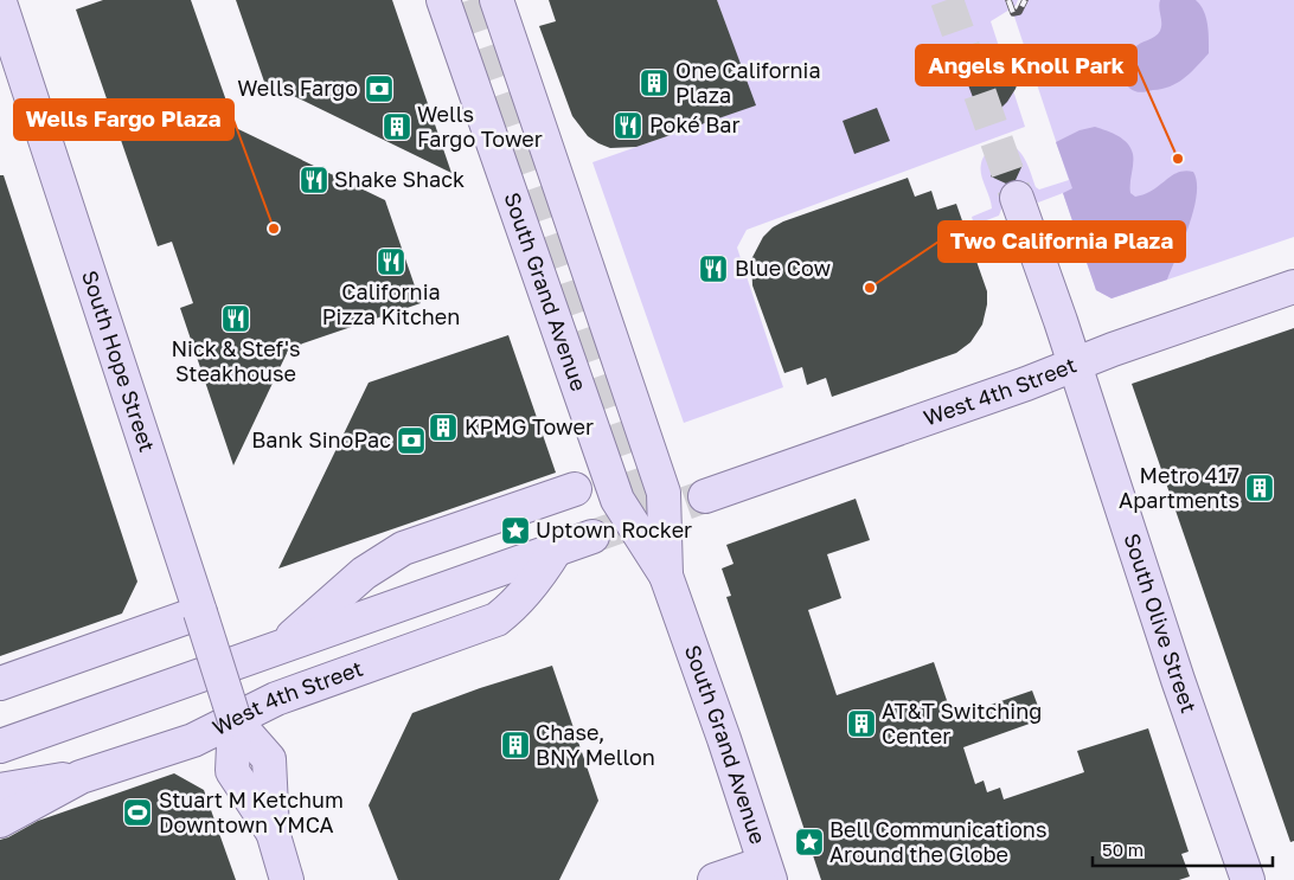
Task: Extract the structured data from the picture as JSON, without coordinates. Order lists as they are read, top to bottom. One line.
{"streets":{"main road":["South Grand Avenue","South Hope Street","West 4th Street","South Olive Street"]},"crossings":[["South Hope Street","West 4th Street"],["West 4th Street","South Olive Street"]],"places":{"building":["One California Plaza","Wells Fargo Tower","KPMG Tower","Metro 417 Apartments","AT&T Switching Center","Chase, BNY Mellon"],"bank":["Wells Fargo","Bank SinoPac"],"restaurant":["Poké Bar","Shake Shack","California Pizza Kitchen","Blue Cow","Nick & Stef's Steakhouse"],"other":["Angels Knoll Park","Wells Fargo Plaza","Two California Plaza"],"place":["Uptown Rocker","Bell Communications Around the Globe"],"sports":["Stuart M Ketchum Downtown YMCA"]},"scale_bar":"50 m"}
